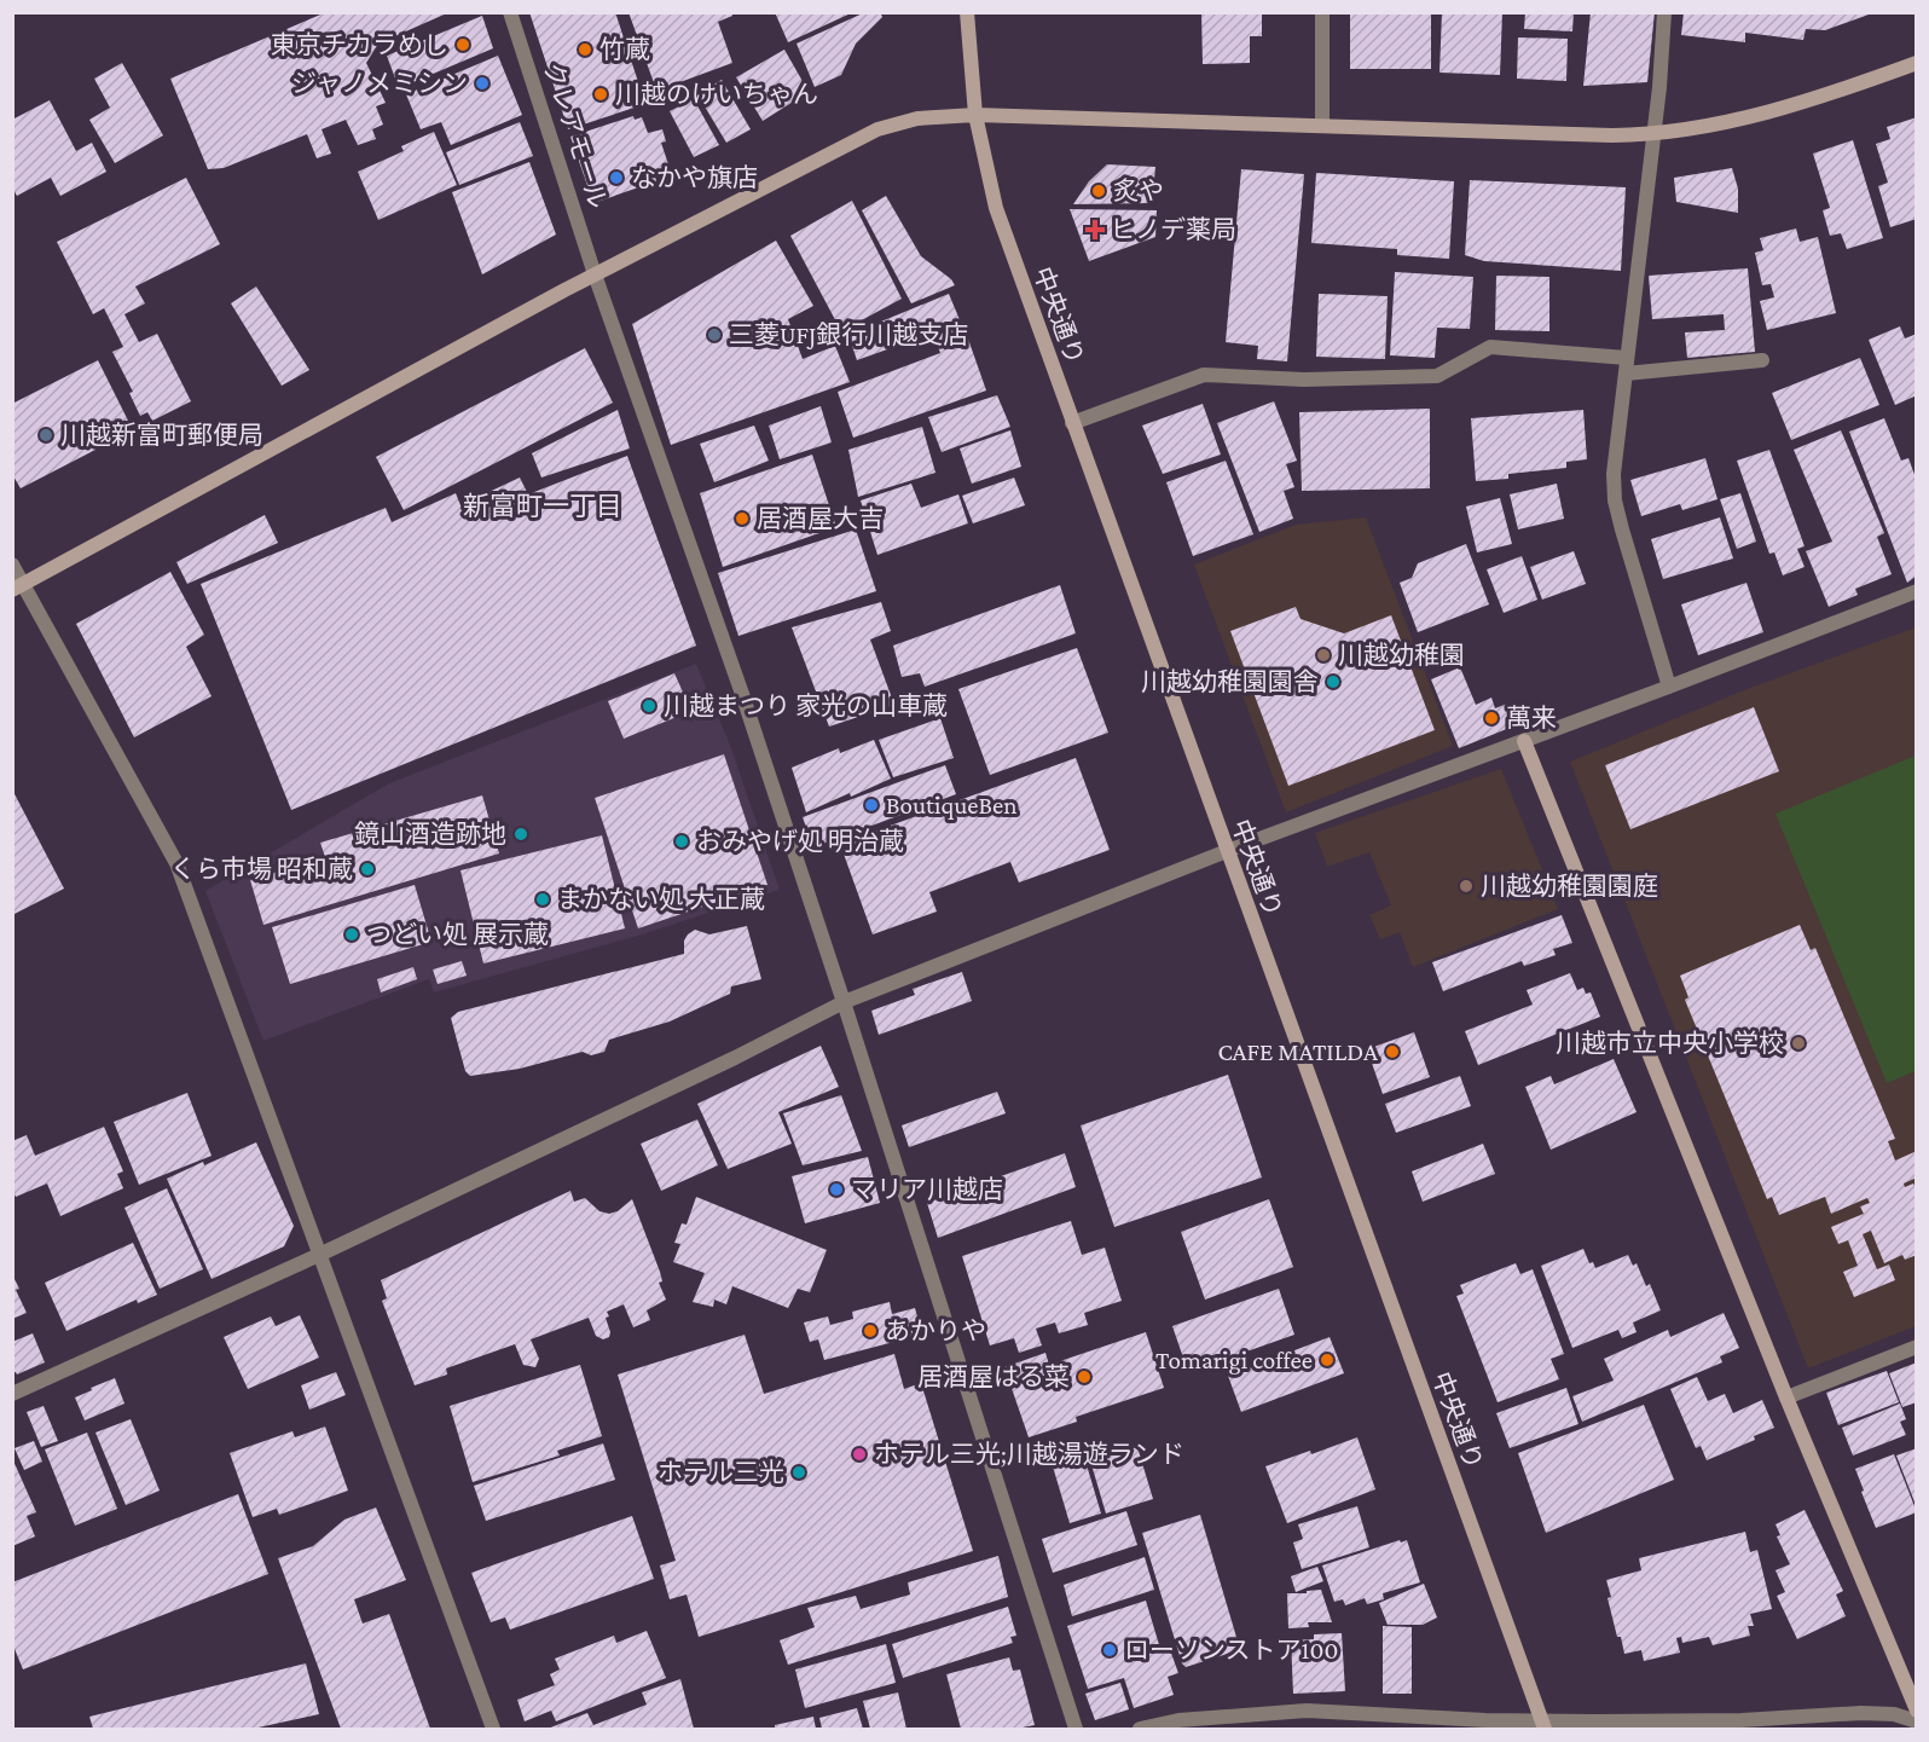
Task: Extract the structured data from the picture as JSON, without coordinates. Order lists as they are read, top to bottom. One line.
{"streets":{"street":["クレアモール","中央通り"]},"districts":["新富町一丁目"],"places":{"other":["東京チカラめし","竹蔵","ジャノメミシン","川越のけいちゃん","なかや旗店","炙や","三菱UFJ銀行川越支店","川越新富町郵便局","居酒屋大吉","川越幼稚園","川越幼稚園園舎","川越まつり 家光の山車蔵","萬来","BoutiqueBen","鏡山酒造跡地","おみやげ処 明治蔵","くら市場 昭和蔵","川越幼稚園園庭","まかない処 大正蔵","つどい処 展示蔵","川越市立中央小学校","CAFE MATILDA","マリア川越店","あかりや","Tomarigi coffee","居酒屋はる菜","ホテル三光;川越湯遊ランド","ホテル三光","ローソンストア100"],"health":["ヒノデ薬局"]}}
